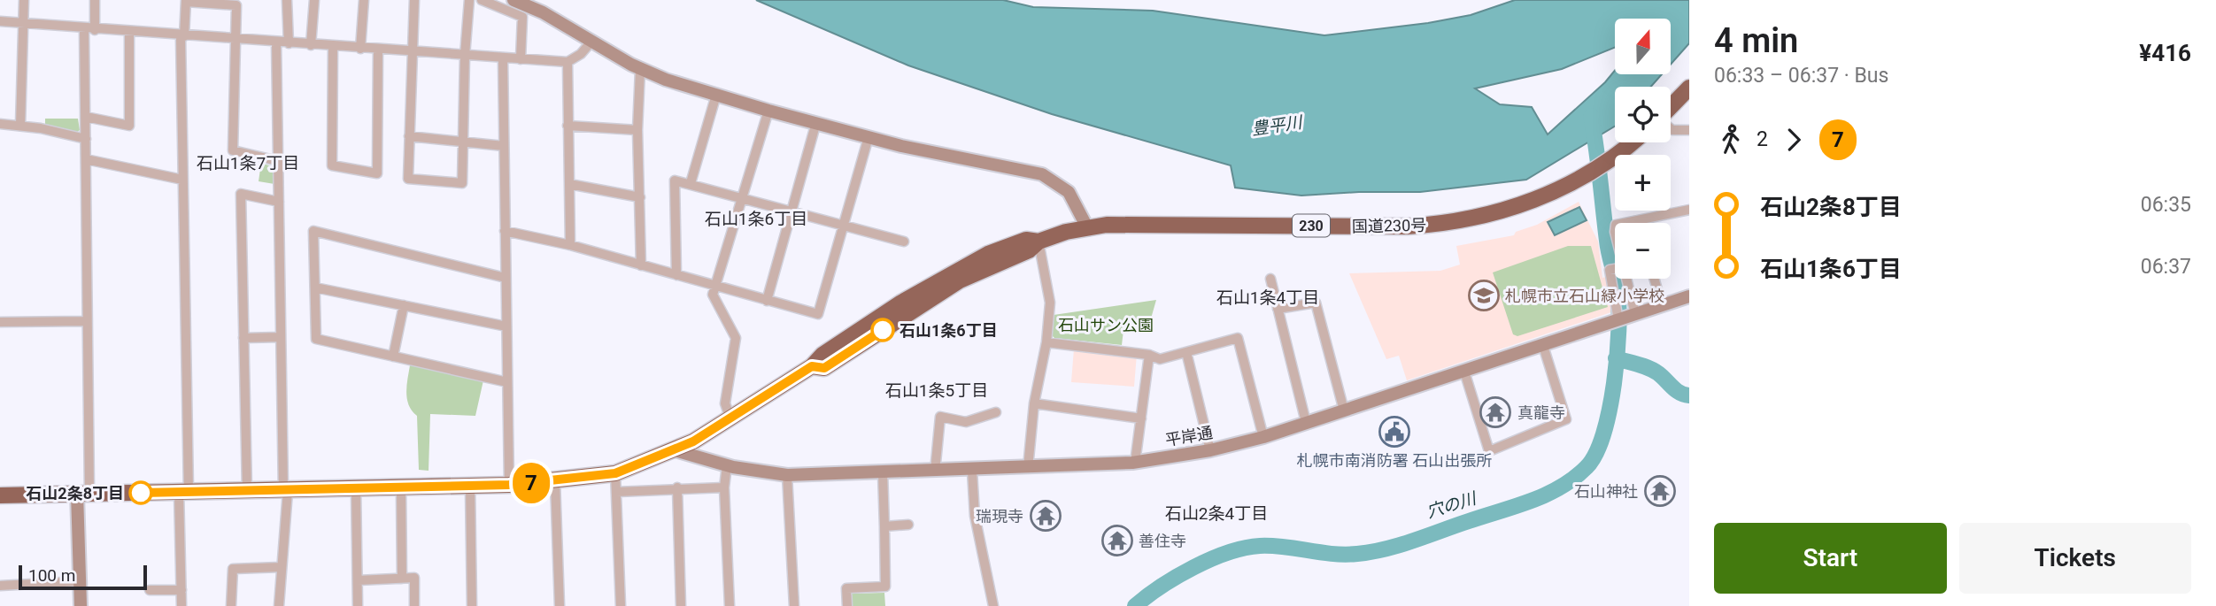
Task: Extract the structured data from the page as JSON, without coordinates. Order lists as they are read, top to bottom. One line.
{"streets":{"highway":["230","国道230号"],"street":["平岸通"]},"crossings":[["国道230号","平岸通"]],"districts":["石山1条7丁目","石山1条6丁目","石山1条4丁目","石山1条5丁目","石山2条4丁目"],"water":["豊平川","穴の川"],"parks":["石山サン公園"],"places":{"school or university":["札幌市立石山緑小学校"],"other":["石山1条6丁目","石山2条8丁目"],"temple":["真龍寺","石山神社","瑞現寺","善住寺"],"public building":["札幌市南消防署 石山出張所"]},"lines":["bus line 7"],"scale_bar":"100 m","north":"top","page":{"on_map":"7","heading":["4 min","06:33 – 06:37 · Bus","¥416"],"map_buttons":["+","−"],"legs":["2","7"],"list":[{"name":"石山2条8丁目","value":"06:35"},{"name":"石山1条6丁目","value":"06:37"}],"buttons":["Start","Tickets"],"scale":"100 m"}}
